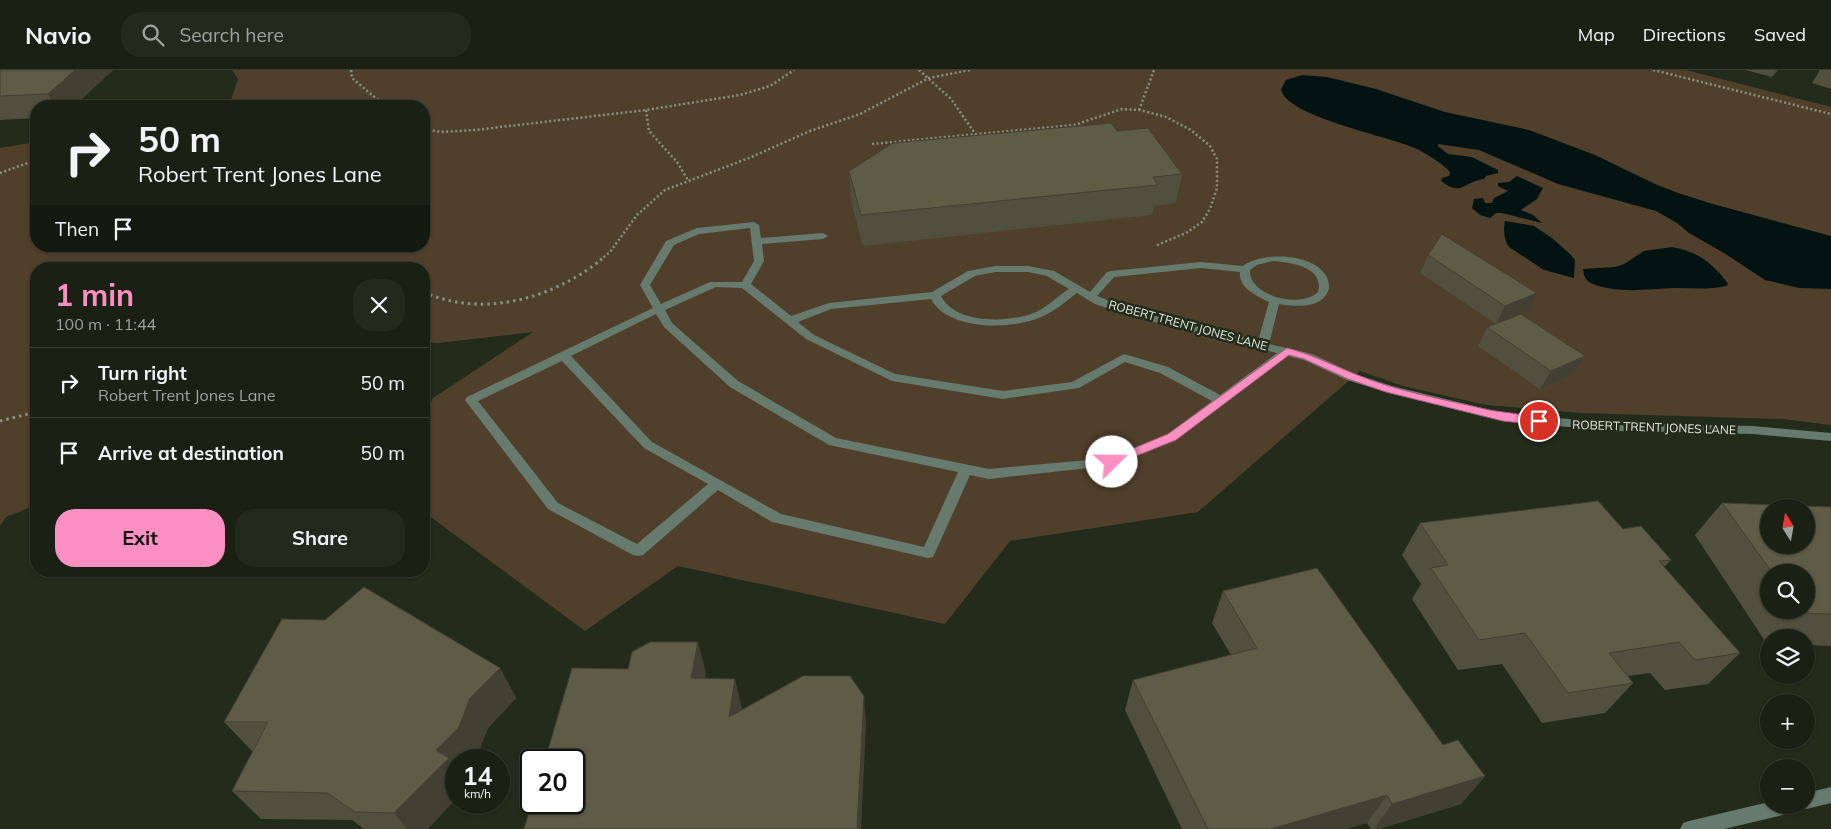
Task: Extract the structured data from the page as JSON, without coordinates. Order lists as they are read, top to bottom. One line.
{"streets":{"street":["ROBERT TRENT JONES LANE"]},"north":"top","page":{"header":"Navio","search":"Search here","nav":["Map","Directions","Saved"],"turn":["50 m","Robert Trent Jones Lane"],"then":"Then","heading":["1 min","100 m · 11:44"],"list":[{"name":"Turn right","note":"Robert Trent Jones Lane","value":"50 m"},{"name":"Arrive at destination","value":"50 m"}],"map_buttons":["+","−"],"buttons":["Exit","Share"],"speed":"14 km/h","limit":"20"}}
